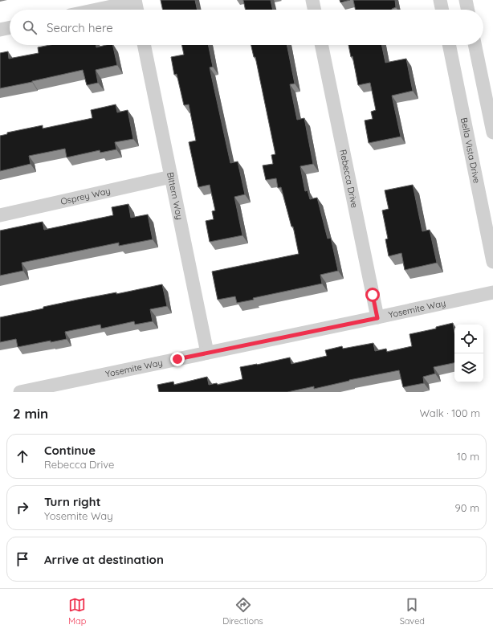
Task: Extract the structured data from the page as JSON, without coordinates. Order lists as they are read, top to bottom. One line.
{"streets":{"street":["Bella Vista Drive","Rebecca Drive","Osprey Way","Bittern Way","Yosemite Way"]},"crossings":[["Rebecca Drive","Yosemite Way"],["Osprey Way","Bittern Way"],["Bittern Way","Yosemite Way"]],"page":{"search":"Search here","heading":["2 min","Walk · 100 m"],"list":[["Continue","Rebecca Drive","10 m"],["Turn right","Yosemite Way","90 m"],"Arrive at destination"],"nav":["Map","Directions","Saved"]}}
